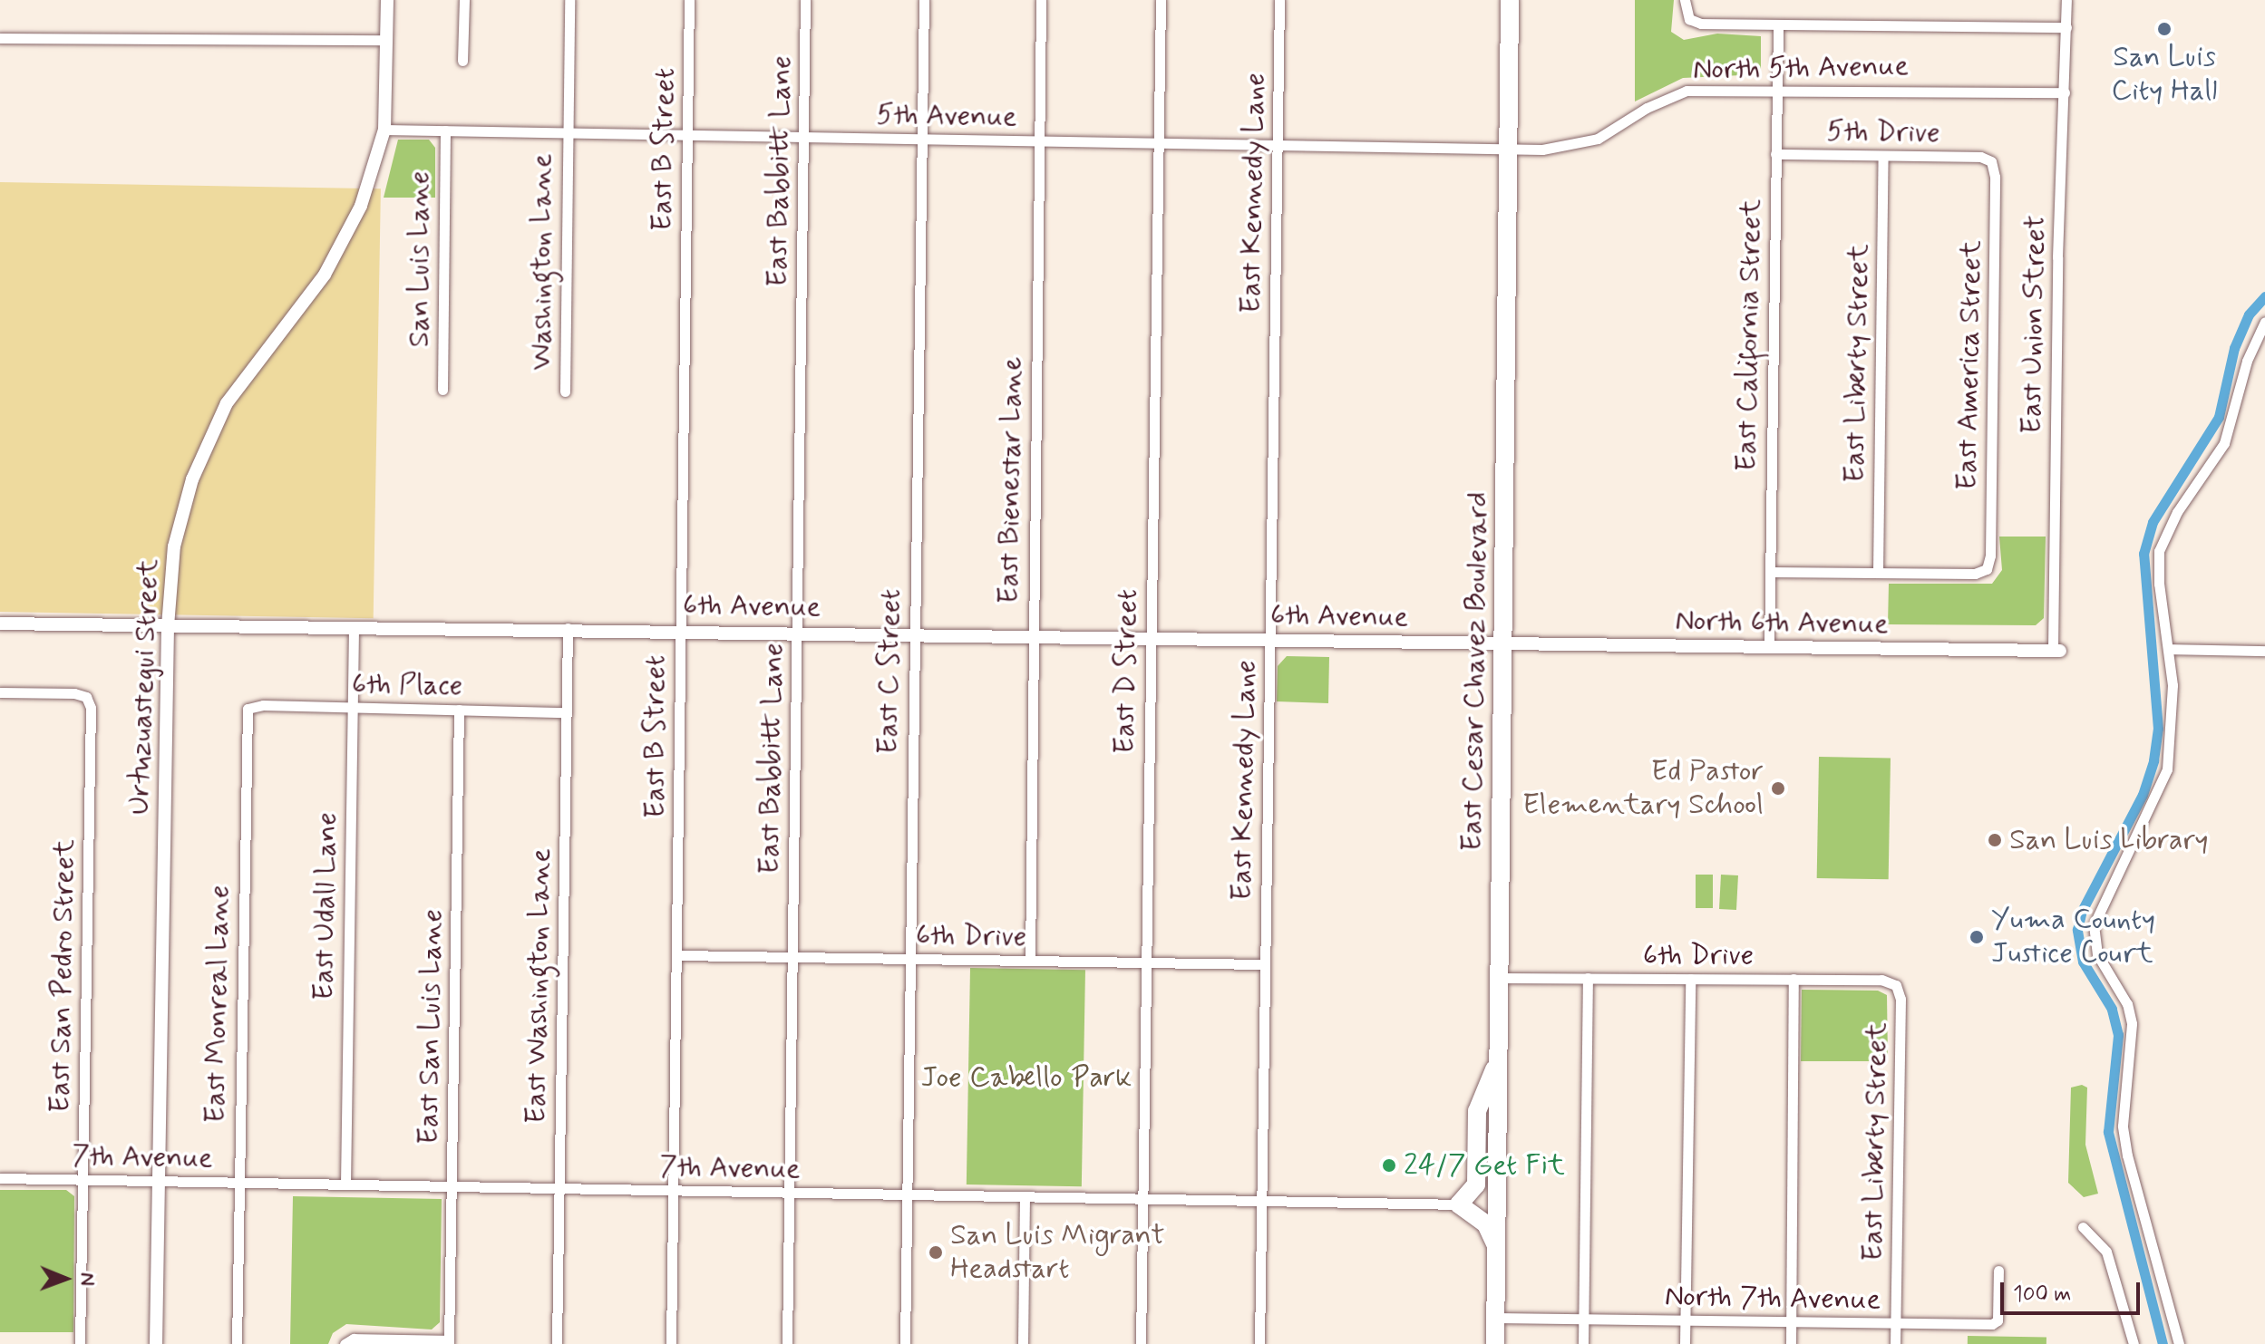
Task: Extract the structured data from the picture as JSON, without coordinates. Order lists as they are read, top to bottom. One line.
{"streets":{"highway":["East Cesar Chavez Boulevard"],"street":["North 5th Avenue","5th Avenue","5th Drive","East B Street","East Babbitt Lane","East Kennedy Lane","San Luis Lane","Washington Lane","East Union Street","East California Street","East Liberty Street","East America Street","East Bienestar Lane","6th Avenue","North 6th Avenue","East C Street","East D Street","6th Place","Urtuzuastegui Street","East Udall Lane","6th Drive","East San Pedro Street","East Washington Lane","East Monreal Lane","East San Luis Lane","7th Avenue","North 7th Avenue"]},"crossings":[["North 5th Avenue","5th Avenue"],["North 5th Avenue","East Union Street"],["North 5th Avenue","East California Street"],["North 5th Avenue","East Cesar Chavez Boulevard"],["5th Avenue","East B Street"],["5th Avenue","East Babbitt Lane"],["5th Avenue","East Kennedy Lane"],["5th Avenue","San Luis Lane"],["5th Avenue","Washington Lane"],["5th Avenue","East Bienestar Lane"],["5th Avenue","East C Street"],["5th Avenue","East D Street"],["5th Avenue","East Cesar Chavez Boulevard"],["5th Avenue","Urtuzuastegui Street"],["5th Drive","East California Street"],["5th Drive","East Liberty Street"],["5th Drive","East America Street"],["East B Street","6th Avenue"],["East B Street","6th Drive"],["East B Street","7th Avenue"],["East Babbitt Lane","6th Avenue"],["East Babbitt Lane","6th Drive"],["East Babbitt Lane","7th Avenue"],["East Kennedy Lane","6th Avenue"],["East Kennedy Lane","6th Drive"],["East Kennedy Lane","7th Avenue"],["East Union Street","North 6th Avenue"],["East California Street","North 6th Avenue"],["East Liberty Street","East America Street"],["East Liberty Street","6th Drive"],["East Liberty Street","North 7th Avenue"],["East Bienestar Lane","6th Avenue"],["East Bienestar Lane","6th Drive"],["6th Avenue","North 6th Avenue"],["6th Avenue","East C Street"],["6th Avenue","East D Street"],["6th Avenue","East Cesar Chavez Boulevard"],["6th Avenue","Urtuzuastegui Street"],["6th Avenue","East Udall Lane"],["6th Avenue","East Washington Lane"],["North 6th Avenue","East Cesar Chavez Boulevard"],["East C Street","6th Drive"],["East C Street","7th Avenue"],["East D Street","6th Drive"],["East D Street","7th Avenue"],["East Cesar Chavez Boulevard","6th Drive"],["East Cesar Chavez Boulevard","North 7th Avenue"],["6th Place","East Udall Lane"],["6th Place","East Washington Lane"],["6th Place","East Monreal Lane"],["6th Place","East San Luis Lane"],["Urtuzuastegui Street","7th Avenue"],["East Udall Lane","7th Avenue"],["East San Pedro Street","7th Avenue"],["East Washington Lane","7th Avenue"],["East Monreal Lane","7th Avenue"],["East San Luis Lane","7th Avenue"]],"parks":["Joe Cabello Park"],"places":["San Luis City Hall","Ed Pastor Elementary School","San Luis Library","Yuma County Justice Court","24/7 Get Fit","San Luis Migrant Headstart"],"scale_bar":"100 m","north":"right"}
